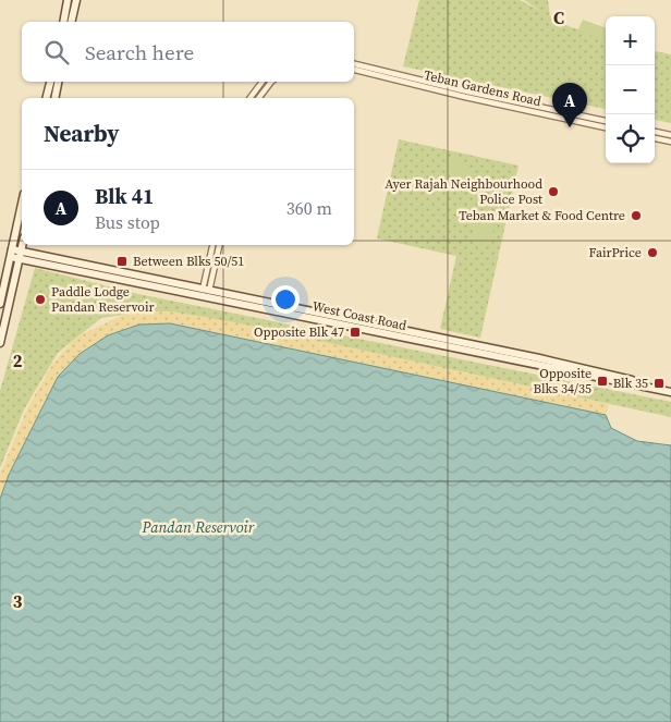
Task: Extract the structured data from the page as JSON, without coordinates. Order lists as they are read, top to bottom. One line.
{"streets":{"main road":["West Coast Road"],"street":["Teban Gardens Road"]},"water":["Pandan Reservoir"],"places":{"other":["Ayer Rajah Neighbourhood Police Post","Teban Market & Food Centre","FairPrice","Paddle Lodge Pandan Reservoir"],"transit":["Between Blks 50/51","Opposite Blk 47","Opposite Blks 34/35","Blk 35"]},"page":{"map_buttons":["+","−"],"search":"Search here","pins":"A","heading":"Nearby","list":[{"mark":"A","name":"Blk 41","note":"Bus stop","value":"360 m"}]},"grid":{"columns":["C"],"rows":["2","3"]}}
